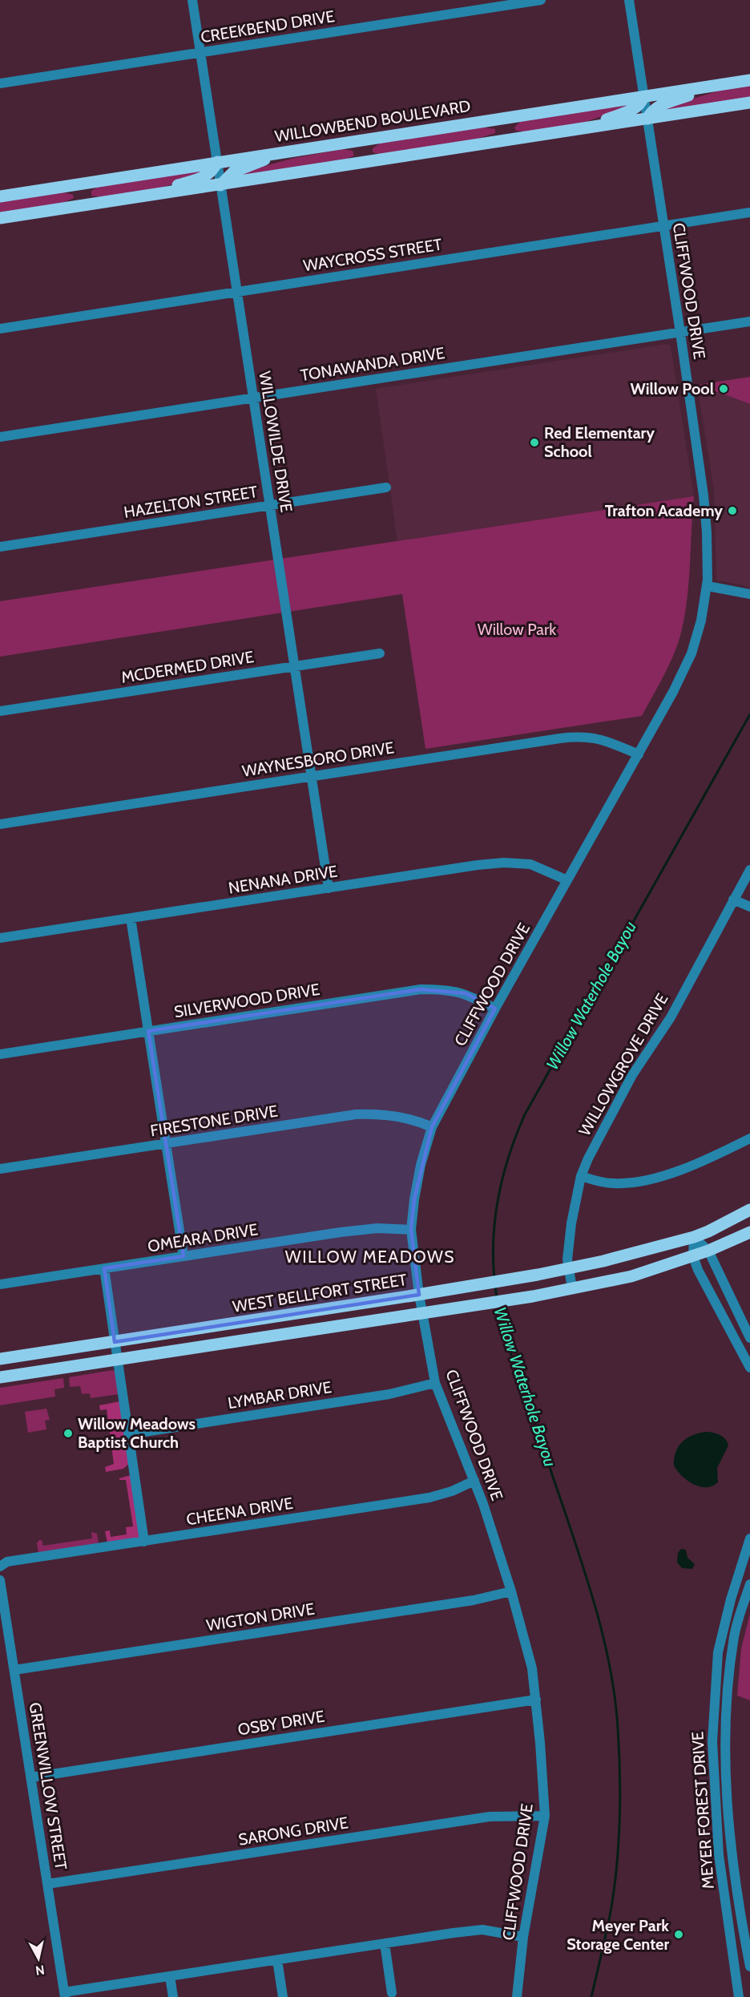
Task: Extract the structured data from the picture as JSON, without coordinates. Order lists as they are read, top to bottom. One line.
{"streets":{"main road":["WILLOWBEND BOULEVARD","WEST BELLFORT STREET"],"street":["CREEKBEND DRIVE","WAYCROSS STREET","CLIFFWOOD DRIVE","TONAWANDA DRIVE","WILLOWILDE DRIVE","HAZELTON STREET","MCDERMED DRIVE","WAYNESBORO DRIVE","NENANA DRIVE","SILVERWOOD DRIVE","WILLOWGROVE DRIVE","FIRESTONE DRIVE","OMEARA DRIVE","LYMBAR DRIVE","CHEENA DRIVE","WIGTON DRIVE","OSBY DRIVE","GREENWILLOW STREET","MEYER FOREST DRIVE","SARONG DRIVE"]},"crossings":[["CREEKBEND DRIVE","WILLOWILDE DRIVE"],["WILLOWBEND BOULEVARD","CLIFFWOOD DRIVE"],["WILLOWBEND BOULEVARD","WILLOWILDE DRIVE"],["WAYCROSS STREET","CLIFFWOOD DRIVE"],["WAYCROSS STREET","WILLOWILDE DRIVE"],["CLIFFWOOD DRIVE","TONAWANDA DRIVE"],["CLIFFWOOD DRIVE","WAYNESBORO DRIVE"],["CLIFFWOOD DRIVE","NENANA DRIVE"],["CLIFFWOOD DRIVE","SILVERWOOD DRIVE"],["CLIFFWOOD DRIVE","FIRESTONE DRIVE"],["CLIFFWOOD DRIVE","OMEARA DRIVE"],["CLIFFWOOD DRIVE","WEST BELLFORT STREET"],["CLIFFWOOD DRIVE","LYMBAR DRIVE"],["CLIFFWOOD DRIVE","CHEENA DRIVE"],["CLIFFWOOD DRIVE","WIGTON DRIVE"],["CLIFFWOOD DRIVE","OSBY DRIVE"],["CLIFFWOOD DRIVE","SARONG DRIVE"],["TONAWANDA DRIVE","WILLOWILDE DRIVE"],["WILLOWILDE DRIVE","HAZELTON STREET"],["WILLOWILDE DRIVE","MCDERMED DRIVE"],["WILLOWILDE DRIVE","WAYNESBORO DRIVE"],["WILLOWILDE DRIVE","NENANA DRIVE"],["WILLOWGROVE DRIVE","WEST BELLFORT STREET"],["WIGTON DRIVE","GREENWILLOW STREET"],["OSBY DRIVE","GREENWILLOW STREET"],["GREENWILLOW STREET","SARONG DRIVE"]],"districts":["WILLOW MEADOWS"],"water":["Willow Waterhole Bayou"],"parks":["Willow Park"],"places":["Willow Pool","Red Elementary School","Trafton Academy","Willow Meadows Baptist Church","Meyer Park Storage Center"],"north":"bottom"}
